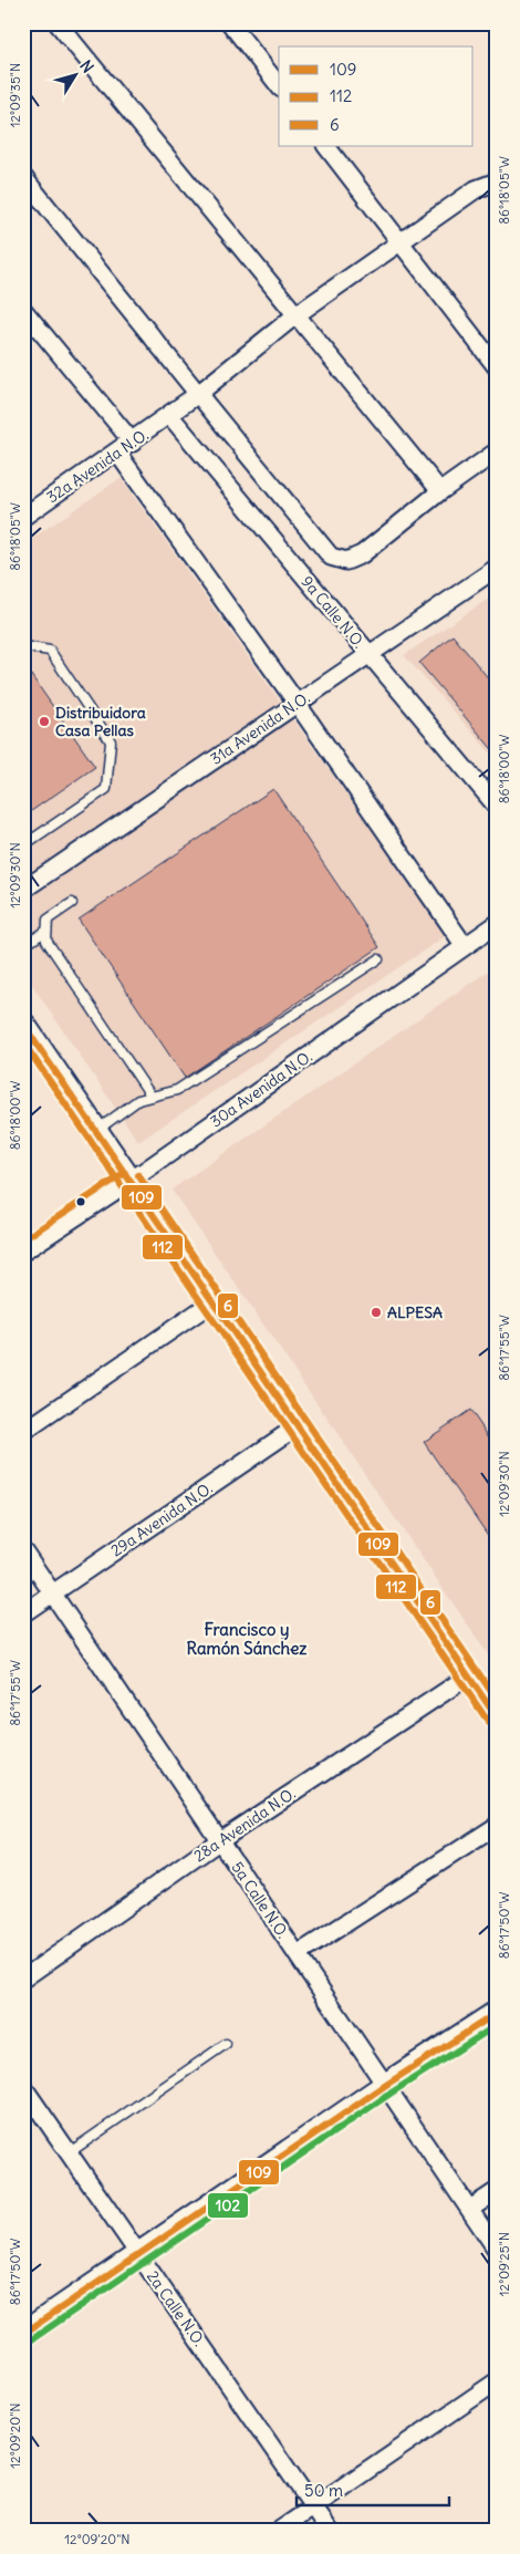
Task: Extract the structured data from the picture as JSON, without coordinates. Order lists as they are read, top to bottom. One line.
{"streets":{"street":["32a Avenida N.O.","9a Calle N.O.","31a Avenida N.O.","30a Avenida N.O.","29a Avenida N.O.","28a Avenida N.O.","5a Calle N.O.","2a Calle N.O."]},"crossings":[["32a Avenida N.O.","9a Calle N.O."],["9a Calle N.O.","31a Avenida N.O."],["29a Avenida N.O.","5a Calle N.O."],["28a Avenida N.O.","5a Calle N.O."]],"districts":["Francisco y Ramón Sánchez"],"places":["Distribuidora Casa Pellas","ALPESA"],"lines":["transit line 109","transit line 112","transit line 6","transit line 102"],"legend":["109","112","6"],"scale_bar":"50 m","north":"top right","coordinates":["12°09'35\"N","86°18'05\"W","86°18'00\"W","12°09'30\"N","86°17'55\"W","86°17'50\"W","12°09'25\"N","12°09'20\"N"]}
